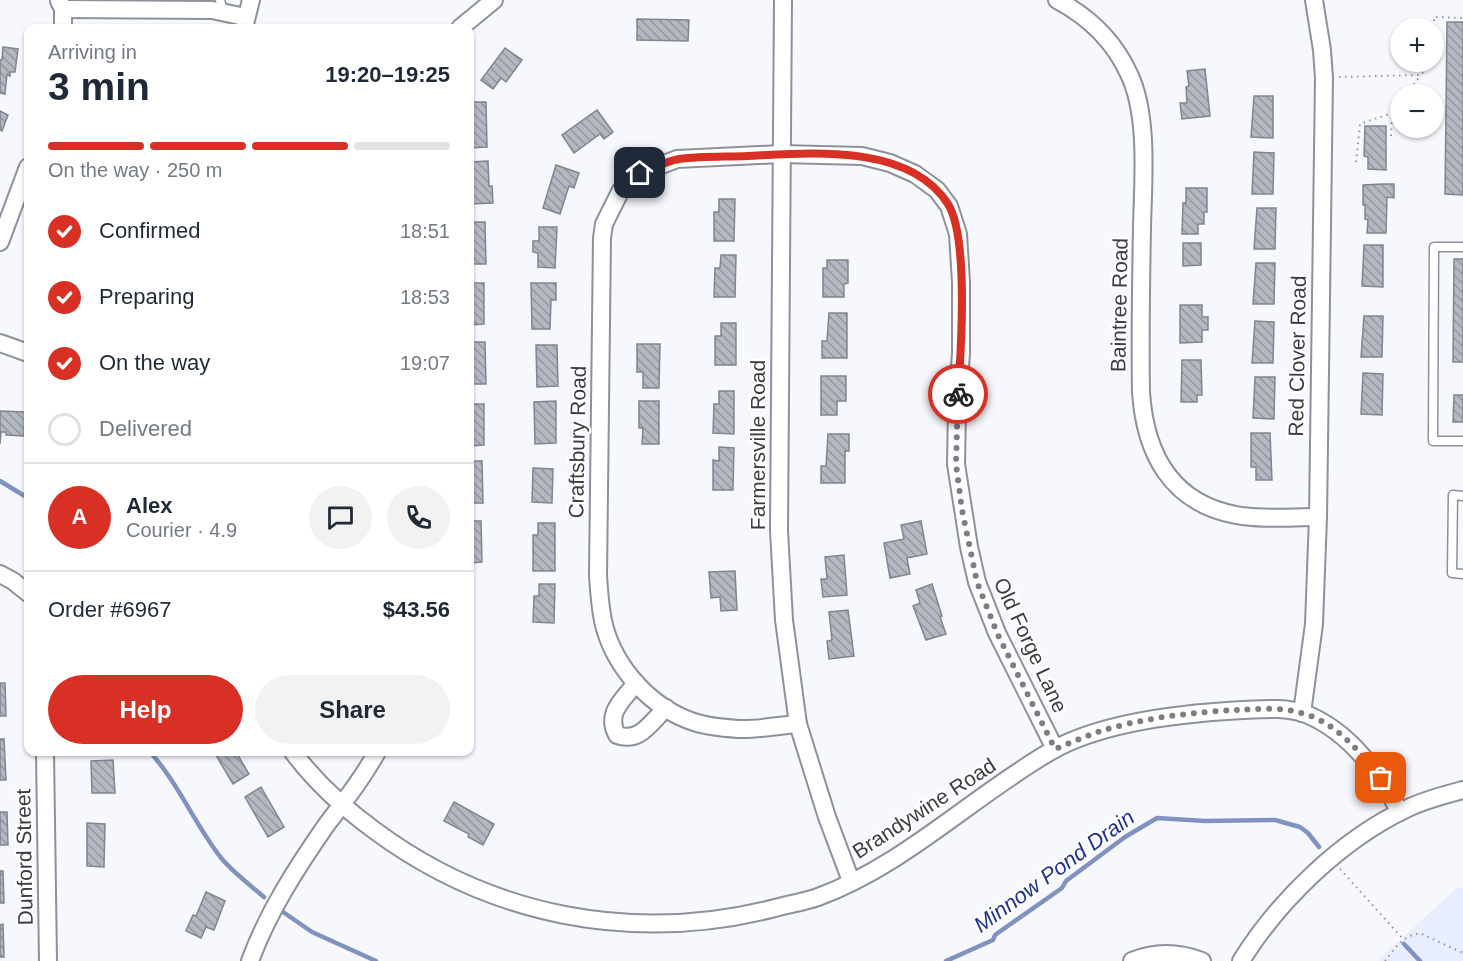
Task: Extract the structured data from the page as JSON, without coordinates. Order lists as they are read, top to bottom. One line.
{"streets":{"street":["Baintree Road","Red Clover Road","Craftsbury Road","Farmersville Road","Old Forge Lane","Brandywine Road","Dunford Street"]},"crossings":[["Baintree Road","Red Clover Road"],["Red Clover Road","Brandywine Road"],["Craftsbury Road","Farmersville Road"],["Craftsbury Road","Old Forge Lane"],["Farmersville Road","Old Forge Lane"],["Farmersville Road","Brandywine Road"],["Old Forge Lane","Brandywine Road"]],"water":["Minnow Pond Drain"],"page":{"map_buttons":["+","−"],"heading":["3 min","Arriving in","19:20–19:25"],"panel":["Alex","Courier · 4.9","Order #6967","$43.56"],"bar":"On the way · 250 m","list":[["Confirmed","18:51"],["Preparing","18:53"],["On the way","19:07"],"Delivered"],"round":"A","buttons":["Help","Share"]}}
